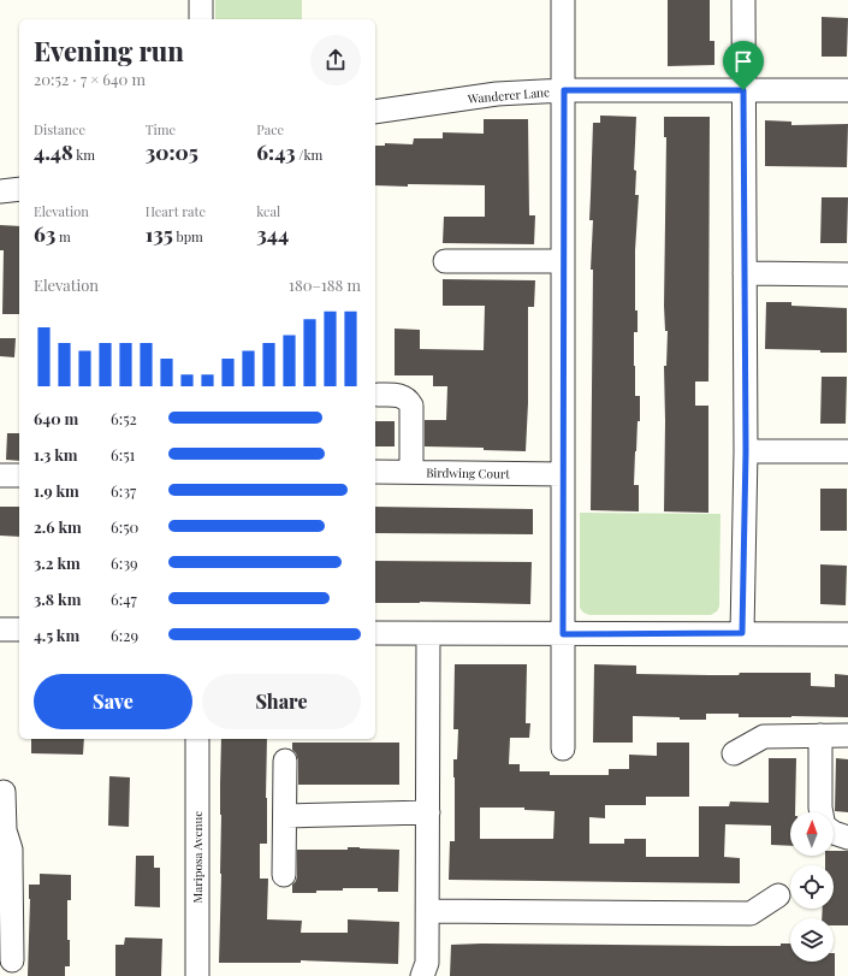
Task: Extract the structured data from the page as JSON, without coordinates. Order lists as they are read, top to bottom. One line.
{"streets":{"street":["Wanderer Lane","Birdwing Court","Mariposa Avenue"]},"north":"top","page":{"heading":["Evening run","20:52 · 7 × 640 m"],"stats":[["Distance","4.48 km"],["Time","30:05"],["Pace","6:43 /km"],["Elevation","63 m"],["Heart rate","135 bpm"],["kcal","344"]],"chart":["Elevation","180–188 m"],"list":[{"name":"640 m","note":"6:52"},{"name":"1.3 km","note":"6:51"},{"name":"1.9 km","note":"6:37"},{"name":"2.6 km","note":"6:50"},{"name":"3.2 km","note":"6:39"},{"name":"3.8 km","note":"6:47"},{"name":"4.5 km","note":"6:29"}],"buttons":["Save","Share"]}}
